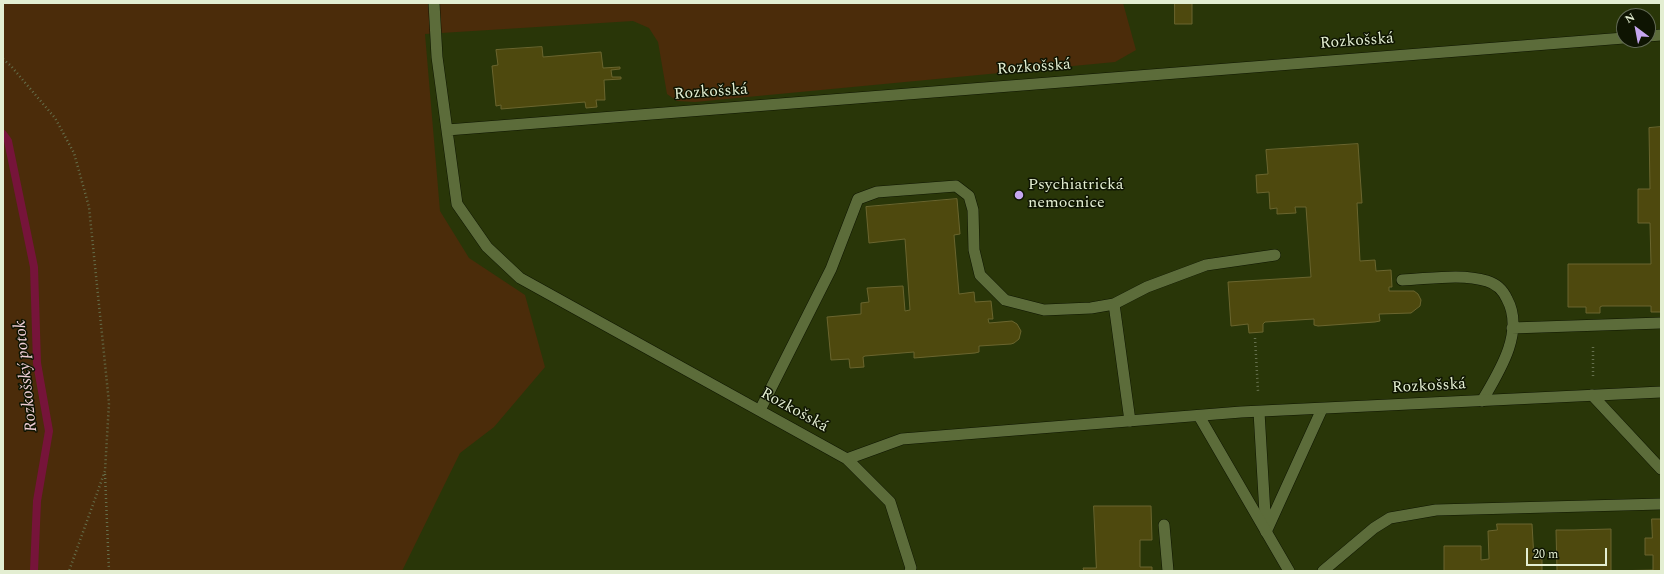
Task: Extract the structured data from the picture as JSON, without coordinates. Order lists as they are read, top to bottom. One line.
{"streets":{"street":["Rozkošská"]},"water":["Rozkošský potok"],"places":["Psychiatrická nemocnice"],"scale_bar":"20 m","north":"top left"}
